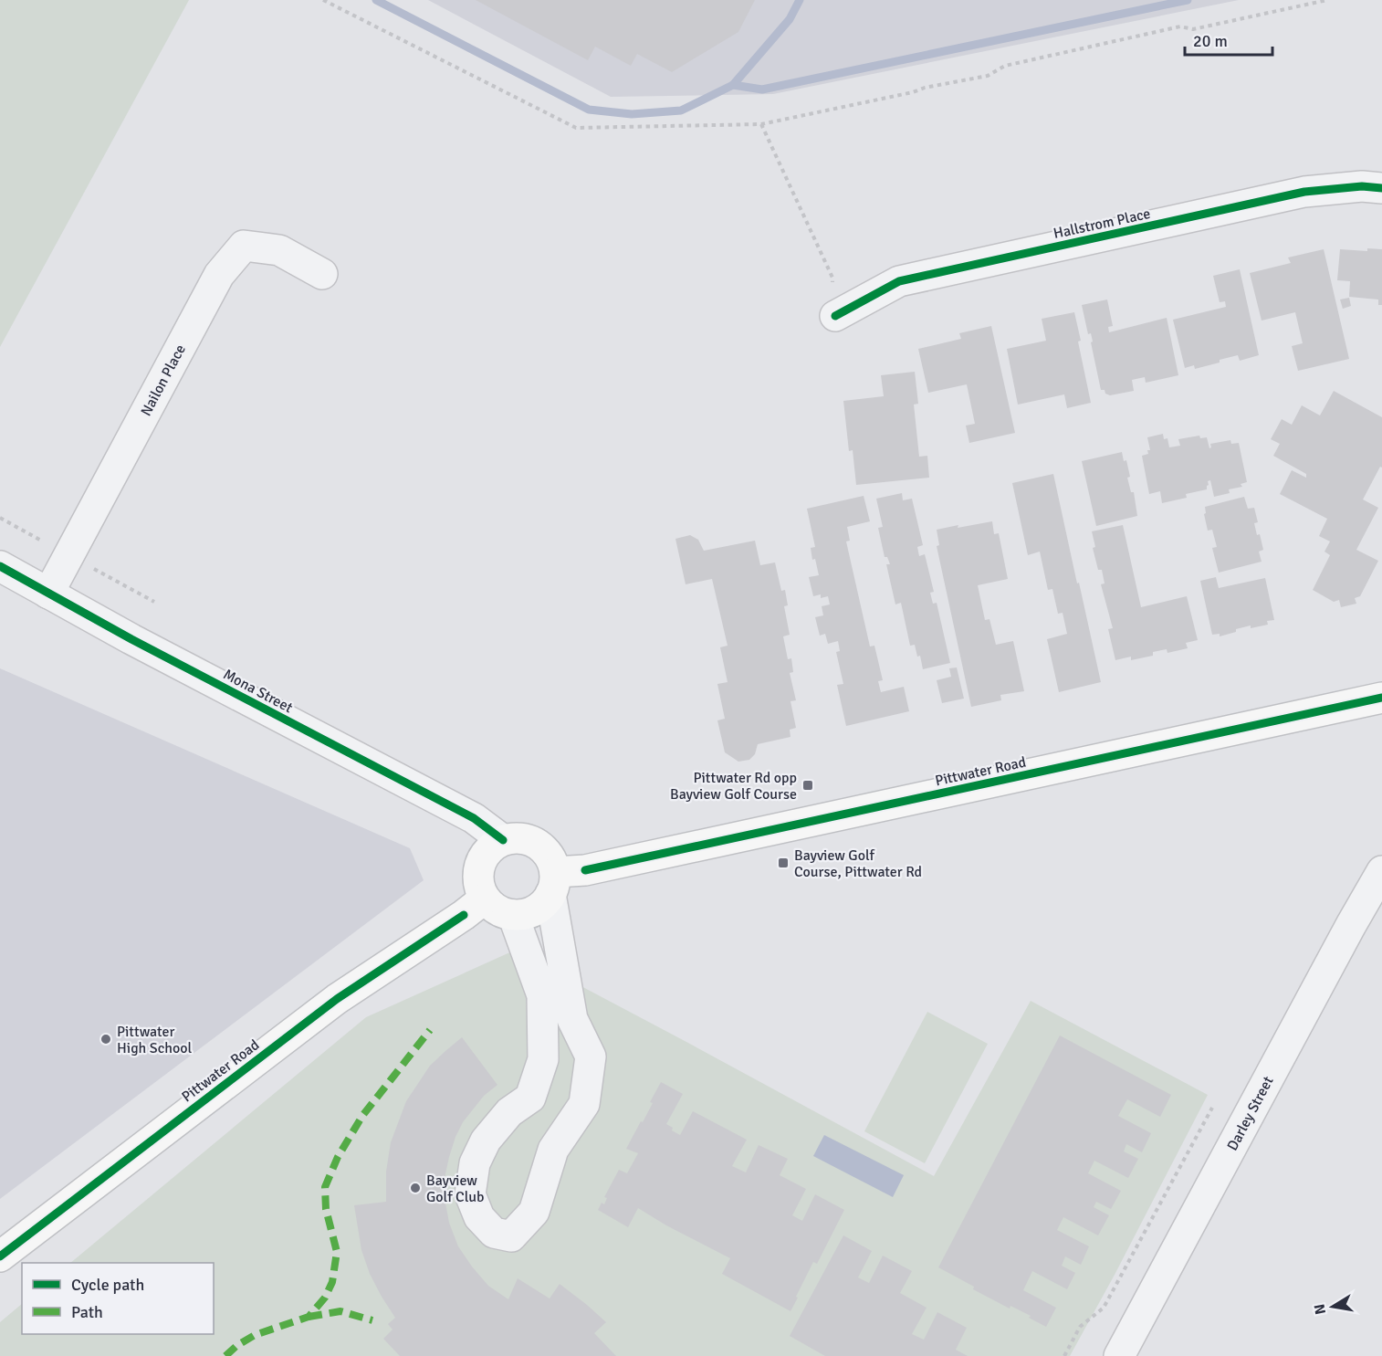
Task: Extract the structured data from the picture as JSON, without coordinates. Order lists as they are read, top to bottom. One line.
{"streets":{"main road":["Pittwater Road"],"street":["Hallstrom Place","Nailon Place","Mona Street","Darley Street"]},"crossings":[["Nailon Place","Mona Street"],["Mona Street","Pittwater Road"]],"places":{"transit":["Pittwater Rd opp Bayview Golf Course","Bayview Golf Course, Pittwater Rd"],"other":["Pittwater High School","Bayview Golf Club"]},"legend":["Cycle path","Path"],"scale_bar":"20 m","north":"left"}
